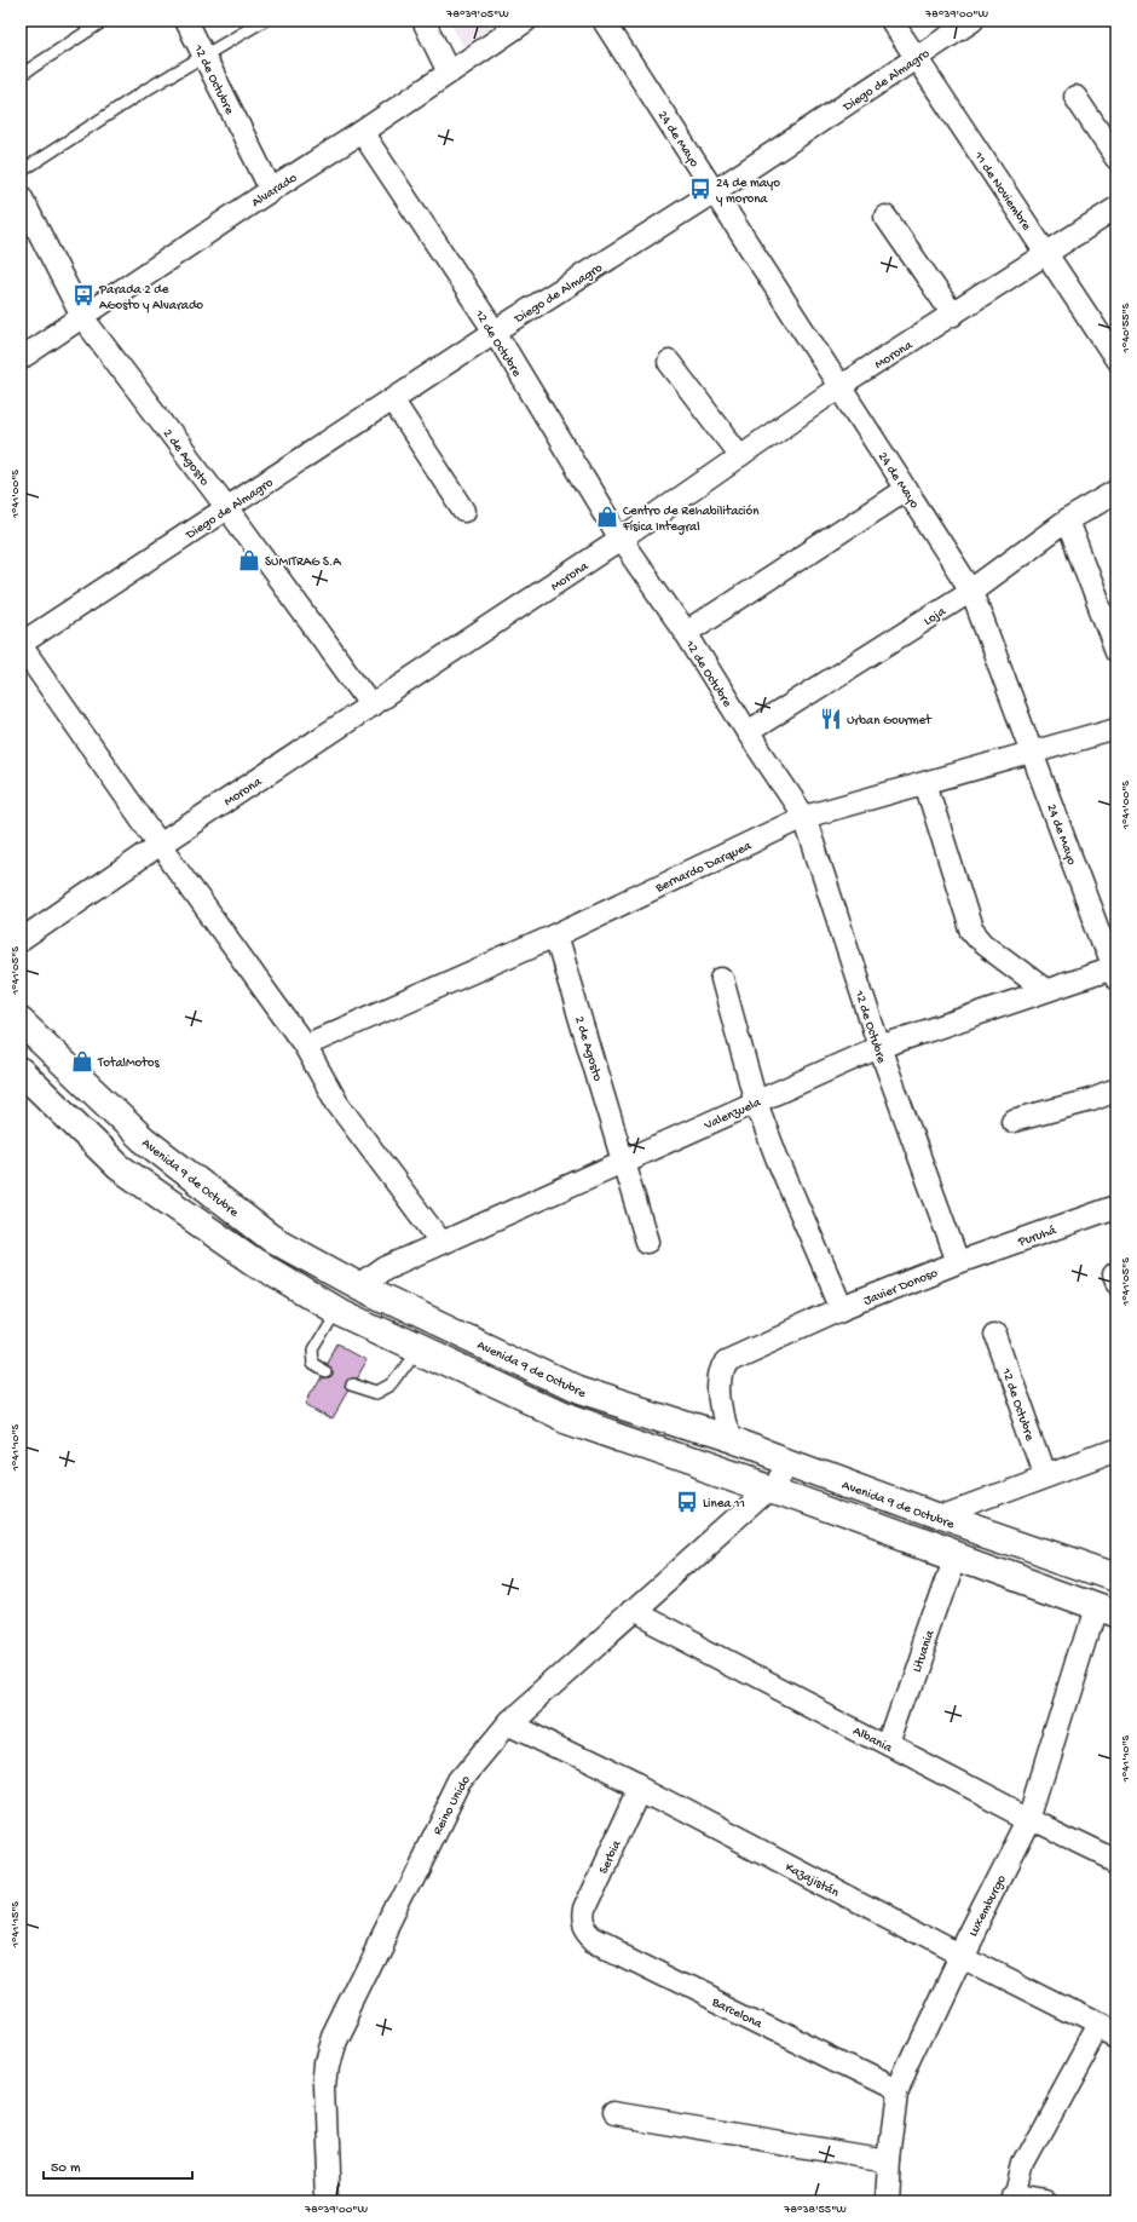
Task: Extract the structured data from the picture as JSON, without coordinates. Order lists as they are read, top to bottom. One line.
{"streets":{"main road":["Avenida 9 de Octubre"],"street":["12 de Octubre","Diego de Almagro","24 de Mayo","Alvarado","11 de Noviembre","Morona","2 de Agosto","Loja","Bernardo Darquea","Valenzuela","Puruhá","Javier Donoso","Lituania","Albania","Reino Unido","Serbia","Kazajistán","Luxemburgo","Barcelona"]},"crossings":[["12 de Octubre","Diego de Almagro"],["12 de Octubre","Alvarado"],["12 de Octubre","Morona"],["12 de Octubre","Loja"],["12 de Octubre","Bernardo Darquea"],["12 de Octubre","Valenzuela"],["12 de Octubre","Puruhá"],["12 de Octubre","Javier Donoso"],["Diego de Almagro","24 de Mayo"],["Diego de Almagro","11 de Noviembre"],["Diego de Almagro","2 de Agosto"],["24 de Mayo","Morona"],["24 de Mayo","Loja"],["24 de Mayo","Bernardo Darquea"],["24 de Mayo","Valenzuela"],["Alvarado","2 de Agosto"],["11 de Noviembre","Morona"],["Morona","2 de Agosto"],["2 de Agosto","Bernardo Darquea"],["2 de Agosto","Valenzuela"],["Valenzuela","Avenida 9 de Octubre"],["Avenida 9 de Octubre","Javier Donoso"],["Avenida 9 de Octubre","Reino Unido"],["Puruhá","Javier Donoso"],["Lituania","Albania"],["Albania","Reino Unido"],["Albania","Luxemburgo"],["Reino Unido","Kazajistán"],["Serbia","Kazajistán"],["Serbia","Barcelona"],["Kazajistán","Luxemburgo"],["Luxemburgo","Barcelona"]],"places":{"bus stop":["24 de mayo y morona","Parada 2 de AGosto y Alvarado","Linea 11"],"shop":["Centro de Rehabilitación Física Integral","SUMITRAG S.A","TotalMotos"],"restaurant":["Urban Gourmet"]},"scale_bar":"50 m","coordinates":["78°39'05\"W","78°39'00\"W","1°40'55\"S","1°41'00\"S","1°41'05\"S","1°41'10\"S","1°41'15\"S","78°38'55\"W"]}
